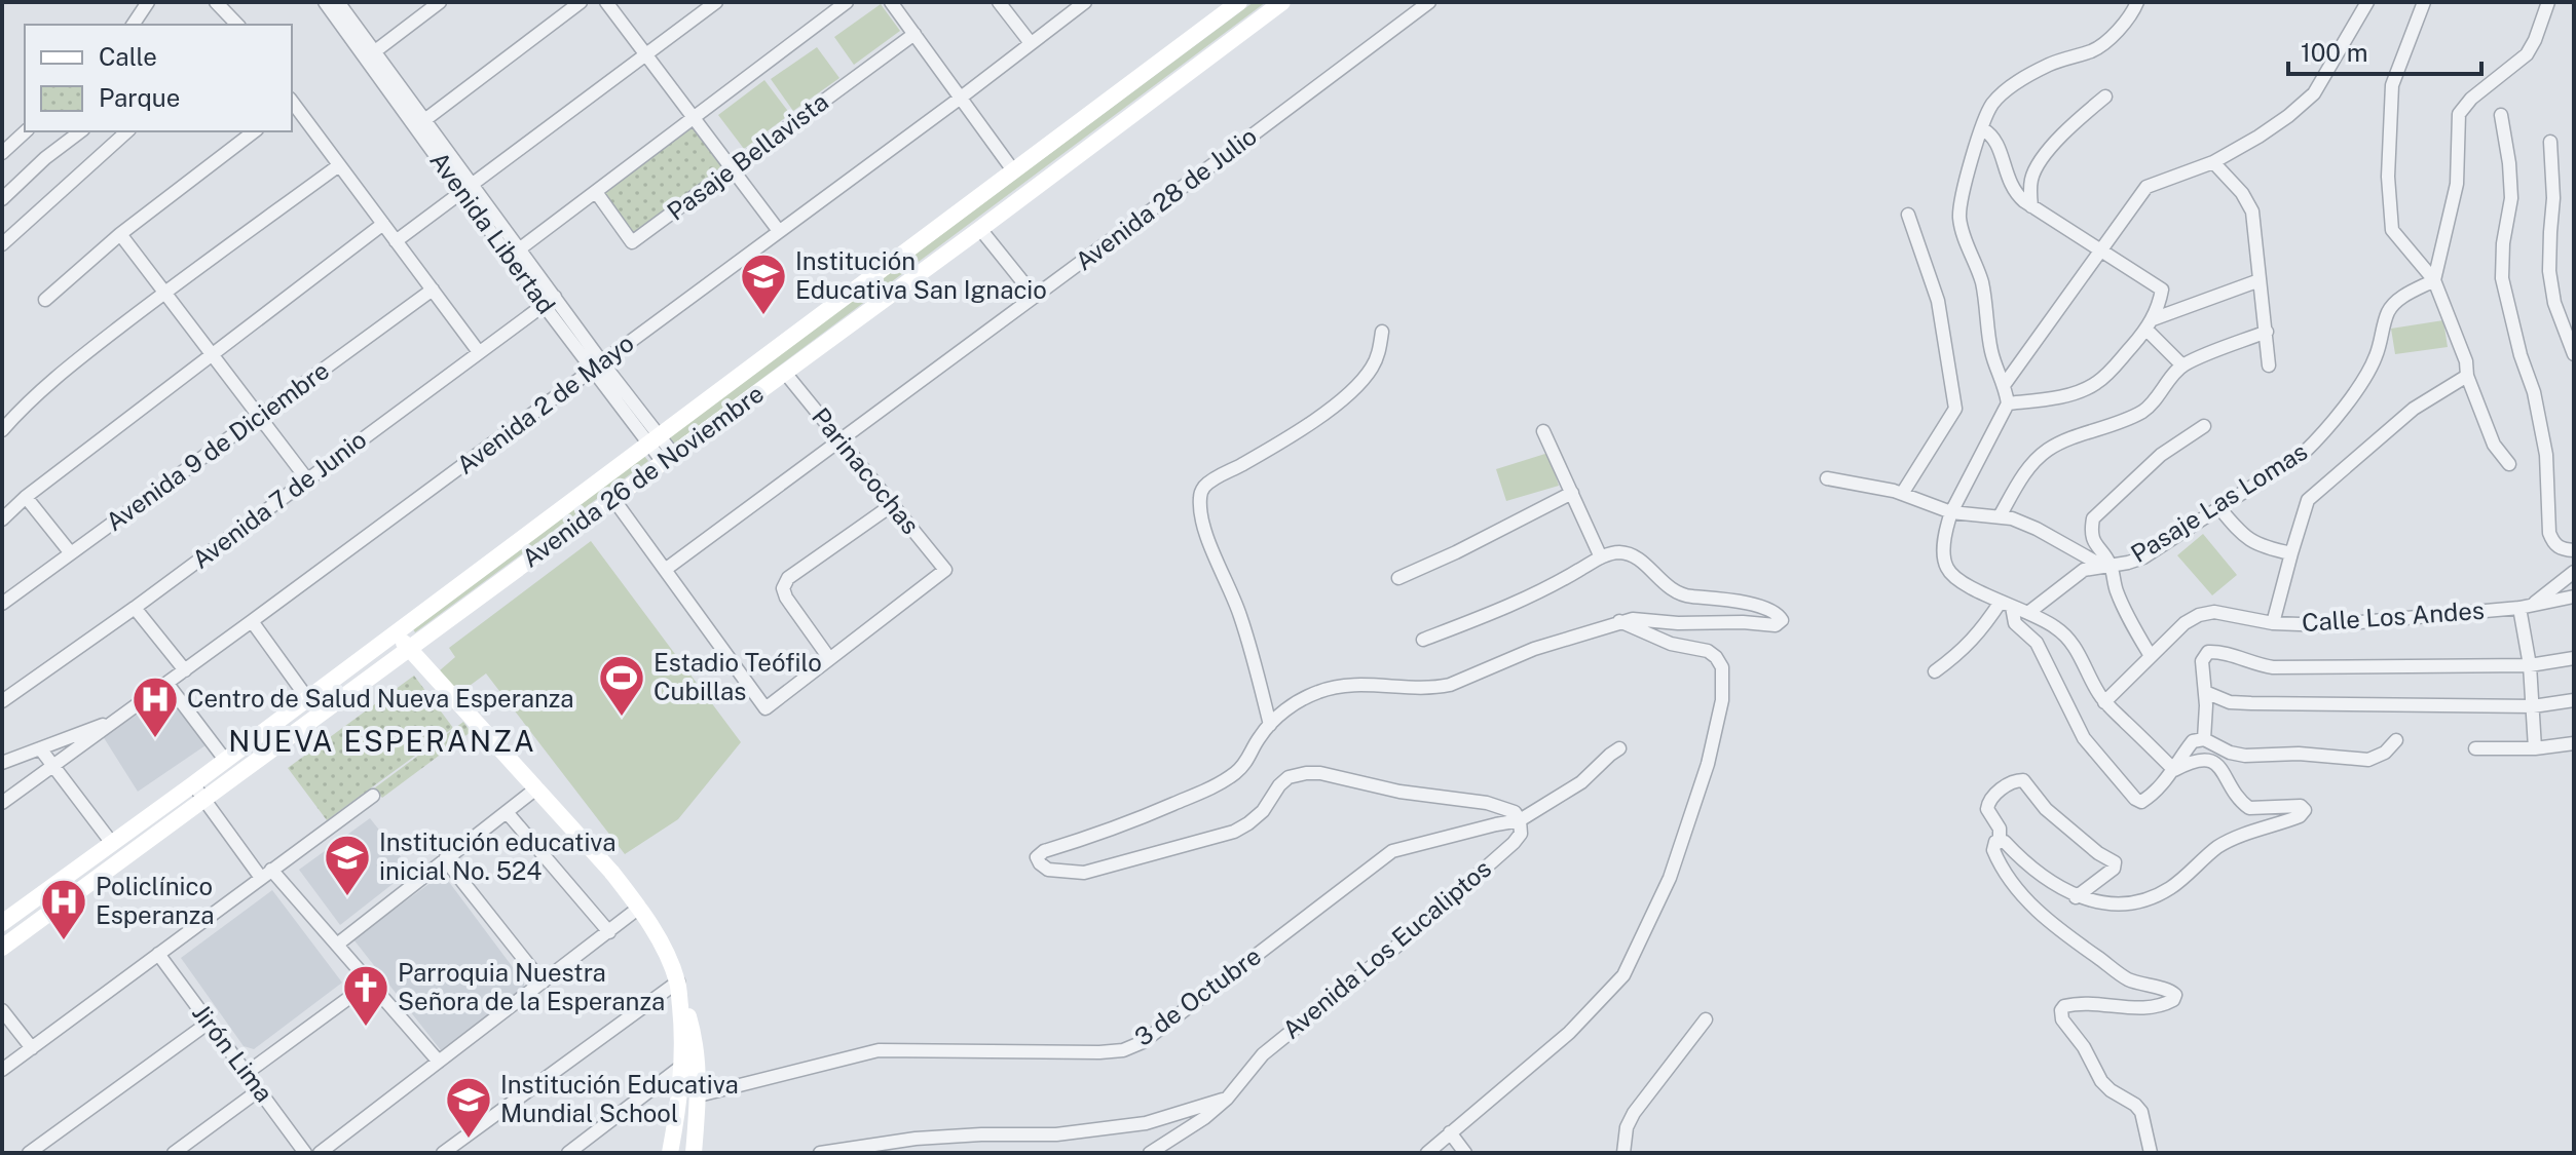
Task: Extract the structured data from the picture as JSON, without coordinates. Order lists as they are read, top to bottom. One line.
{"streets":{"main road":["Avenida 26 de Noviembre"],"street":["Pasaje Bellavista","Avenida 28 de Julio","Avenida Libertad","Avenida 2 de Mayo","Avenida 9 de Diciembre","Parinacochas","Avenida 7 de Junio","Pasaje Las Lomas","Calle Los Andes","Avenida Los Eucaliptos","3 de Octubre","Jirón Lima"]},"crossings":[["Avenida 28 de Julio","Parinacochas"],["Avenida Libertad","Avenida 2 de Mayo"],["Avenida Libertad","Avenida 26 de Noviembre"],["Avenida Libertad","Avenida 7 de Junio"],["Parinacochas","Avenida 26 de Noviembre"],["Avenida Los Eucaliptos","3 de Octubre"]],"districts":["NUEVA ESPERANZA"],"places":{"school or university":["Institución Educativa San Ignacio","Institución educativa inicial No. 524","Institución Educativa Mundial School"],"sports":["Estadio Teófilo Cubillas"],"hospital":["Centro de Salud Nueva Esperanza","Policlínico Esperanza"],"church":["Parroquia Nuestra Señora de la Esperanza"]},"legend":["Calle","Parque"],"scale_bar":"100 m"}
